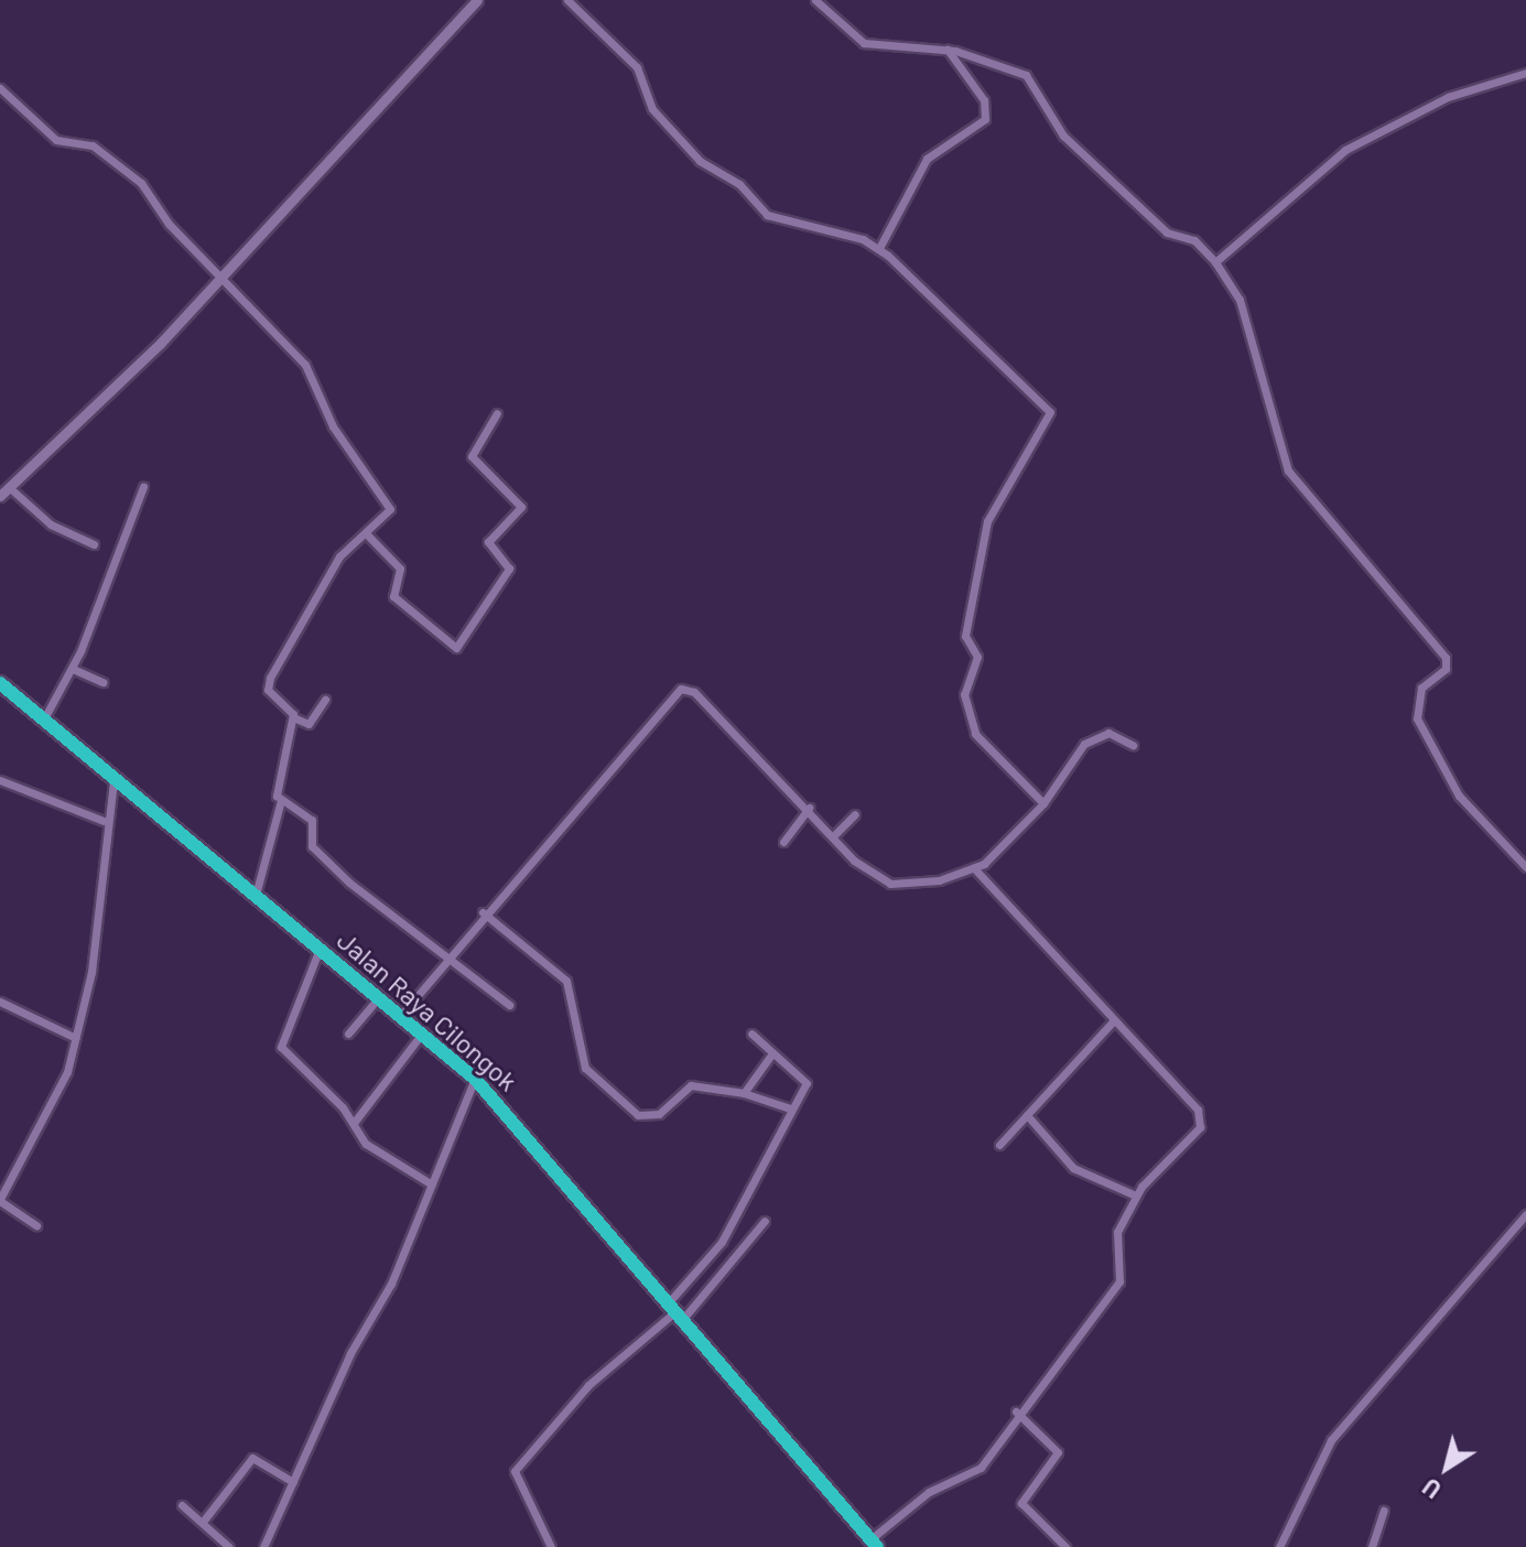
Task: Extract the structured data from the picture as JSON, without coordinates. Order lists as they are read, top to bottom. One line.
{"streets":{"highway":["Jalan Raya Cilongok"]},"north":"bottom left"}
